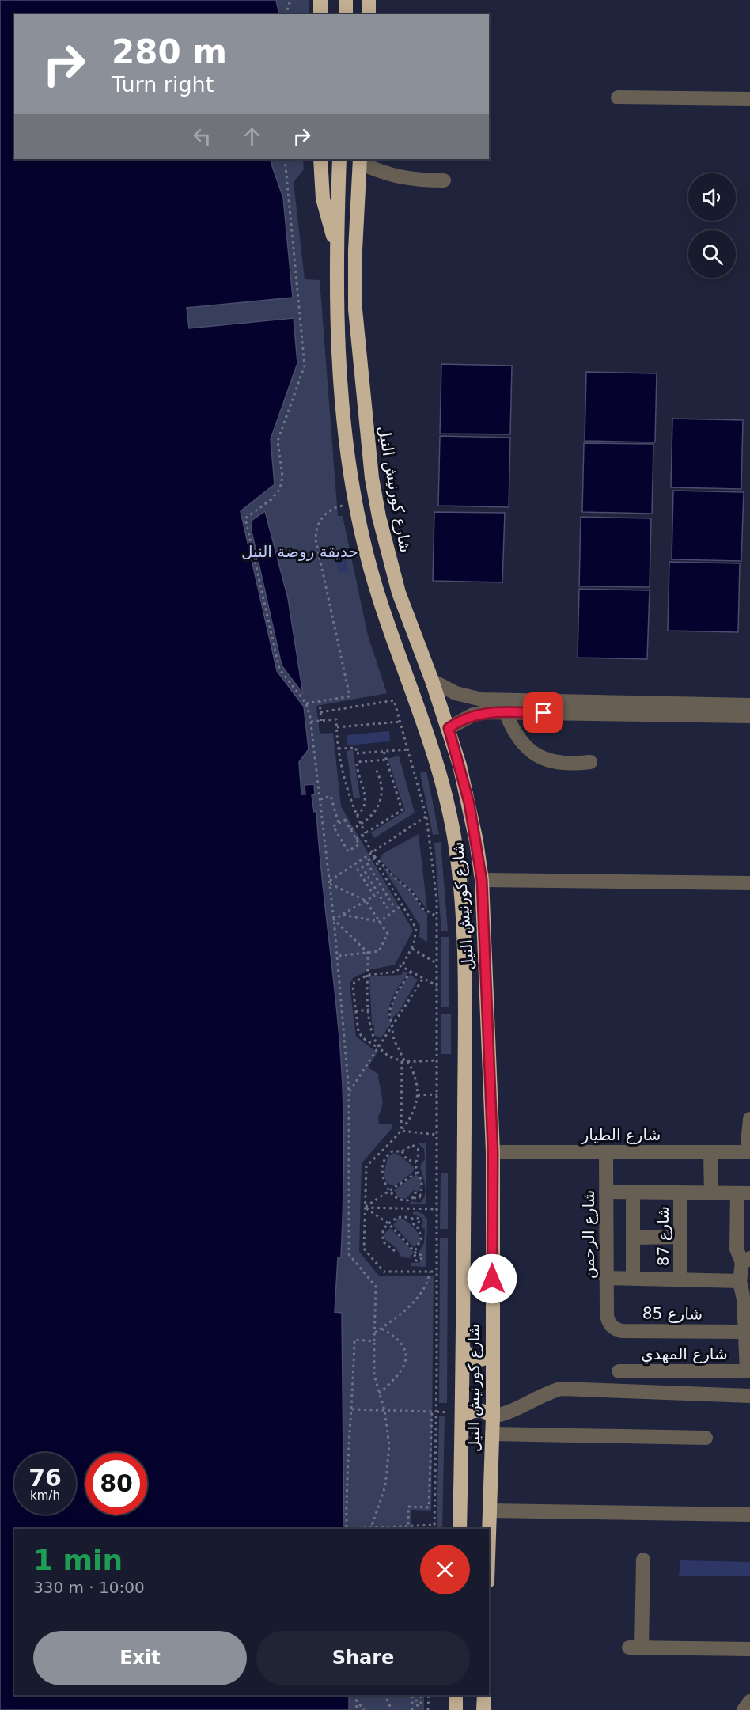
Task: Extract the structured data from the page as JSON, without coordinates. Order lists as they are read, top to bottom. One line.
{"streets":{"highway":["شارع كورنيش النيل"],"street":["شارع الطيار","شارع الرحمن","شارع 87","شارع 85","شارع المهدي"]},"crossings":[["شارع كورنيش النيل","شارع الطيار"],["شارع الطيار","شارع الرحمن"],["شارع الرحمن","شارع 85"]],"parks":["حديقة روضة النيل"],"page":{"turn":["280 m","Turn right"],"speed":"76 km/h","limit":"80","heading":["1 min","330 m · 10:00"],"buttons":["Exit","Share"]}}
